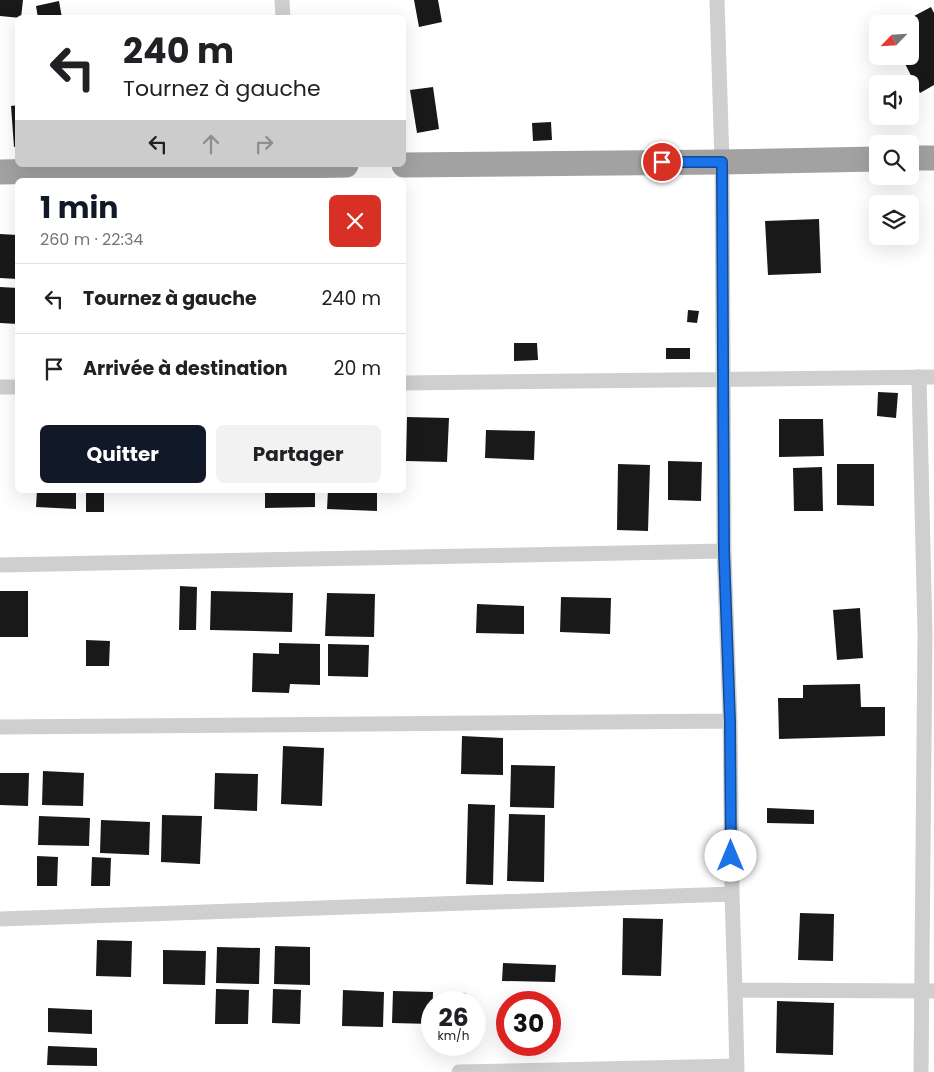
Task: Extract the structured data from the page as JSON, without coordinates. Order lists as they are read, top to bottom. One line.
{"north":"bottom left","page":{"turn":["240 m","Tournez à gauche"],"heading":["1 min","260 m · 22:34"],"list":[{"name":"Tournez à gauche","value":"240 m"},{"name":"Arrivée à destination","value":"20 m"}],"buttons":["Quitter","Partager"],"speed":"26 km/h","limit":"30"}}
